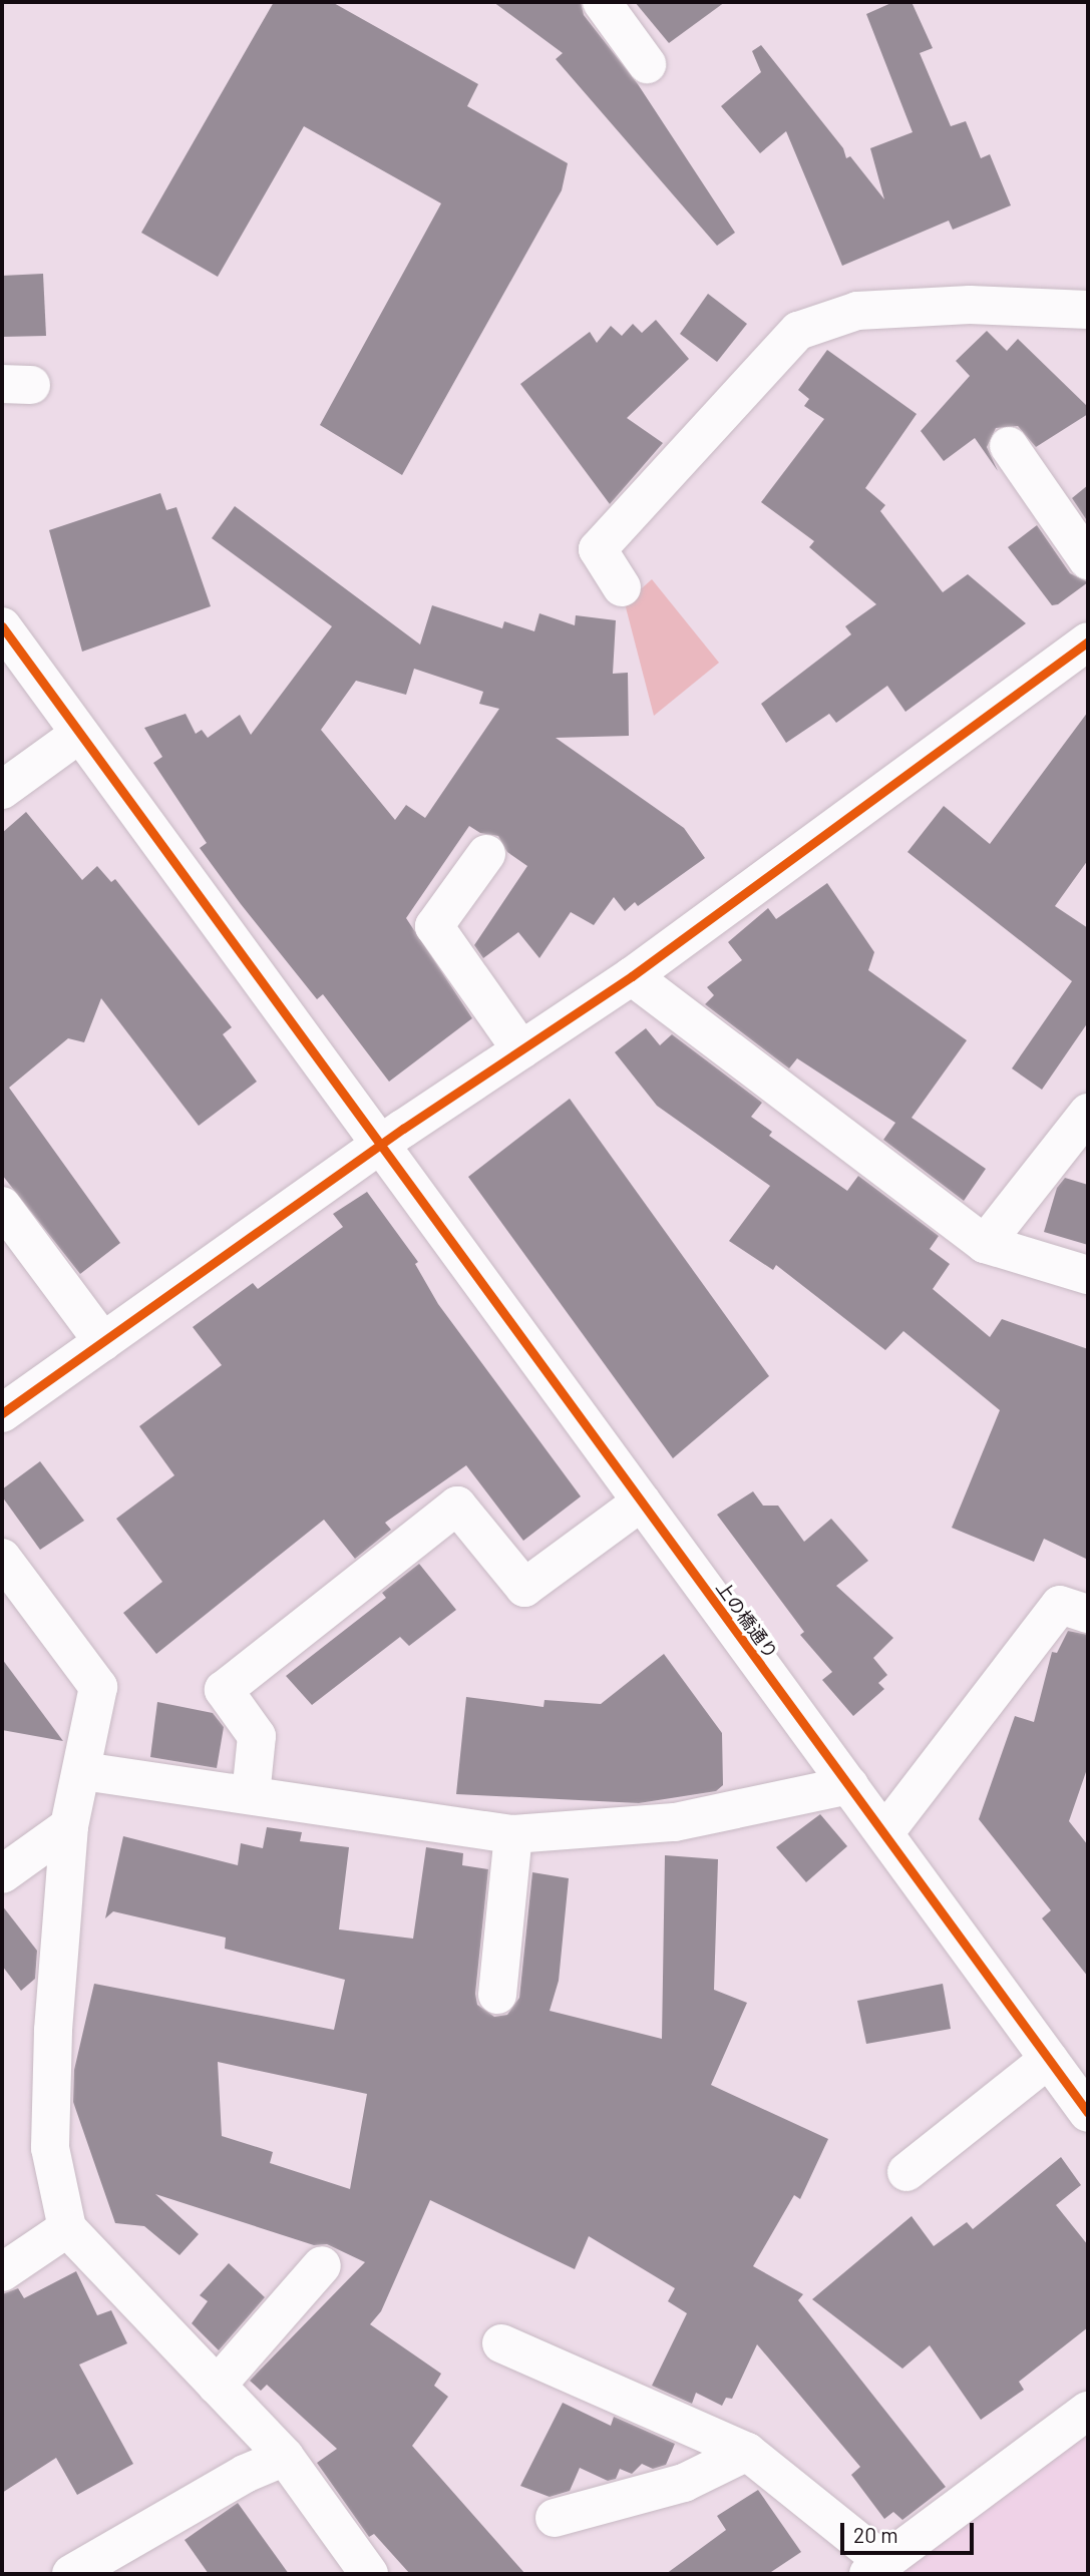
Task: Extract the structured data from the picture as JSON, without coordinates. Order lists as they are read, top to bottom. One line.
{"streets":{"street":["上の橋通り"]},"scale_bar":"20 m"}
